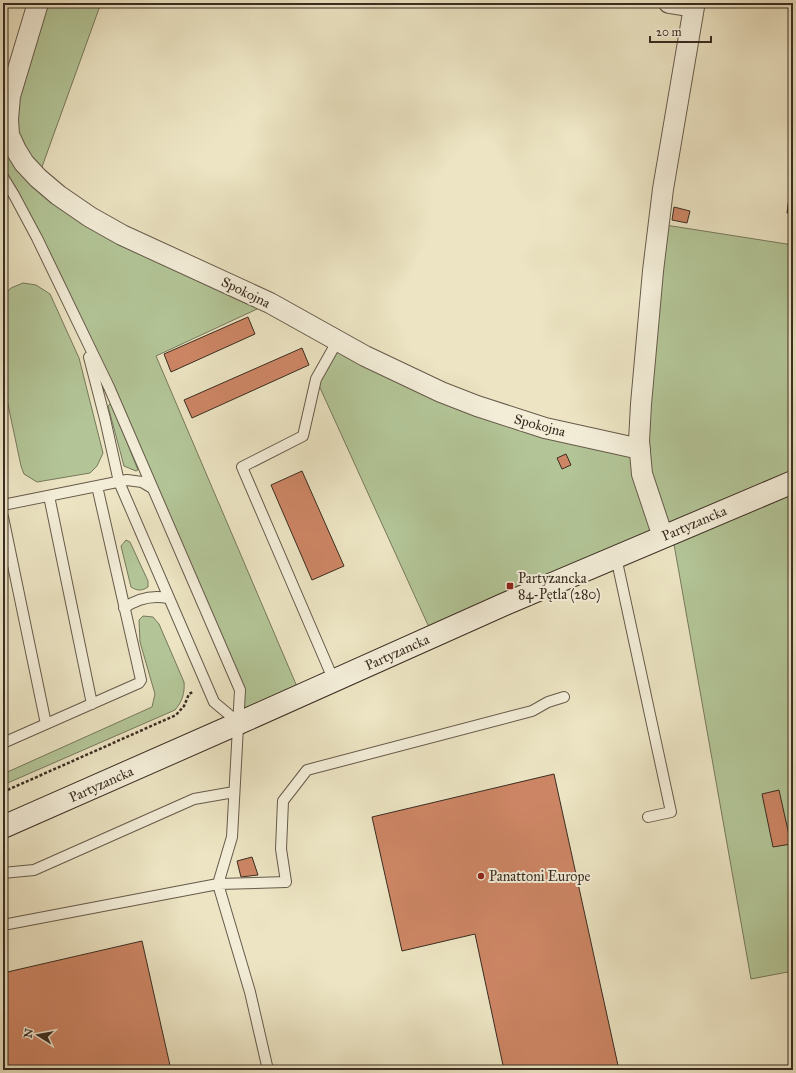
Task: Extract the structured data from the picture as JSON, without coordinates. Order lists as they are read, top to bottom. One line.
{"streets":{"main road":["Partyzancka"],"street":["Spokojna"]},"places":{"transit":["Partyzancka 84-Pętla (280)"],"other":["Panattoni Europe"]},"scale_bar":"20 m","north":"left"}
